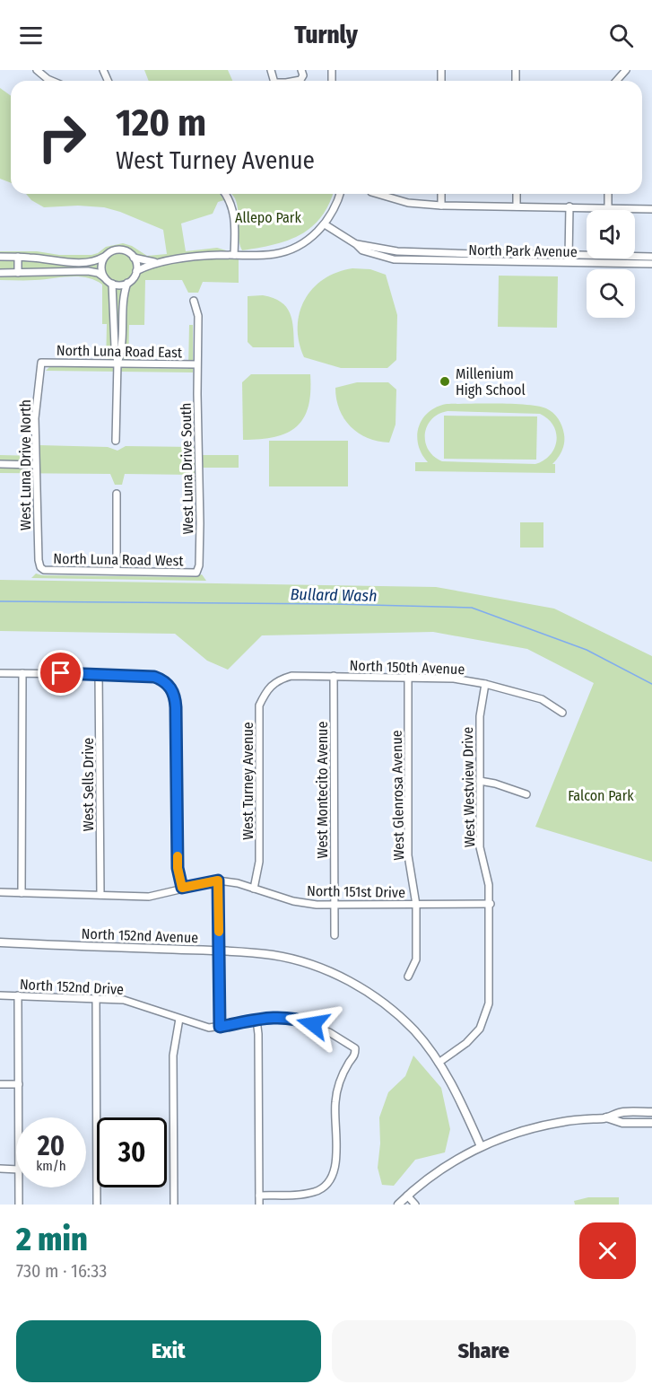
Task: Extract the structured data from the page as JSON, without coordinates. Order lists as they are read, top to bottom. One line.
{"streets":{"street":["North Park Avenue","North Luna Road East","West Luna Drive North","West Luna Drive South","North Luna Road West","North 150th Avenue","West Turney Avenue","West Sells Drive","West Westview Drive","West Montecito Avenue","West Glenrosa Avenue","North 151st Drive","North 152nd Avenue","North 152nd Drive"]},"crossings":[["North Luna Road East","West Luna Drive North"],["North Luna Road East","West Luna Drive South"],["West Luna Drive North","North Luna Road West"],["West Luna Drive South","North Luna Road West"],["North 150th Avenue","West Turney Avenue"],["North 150th Avenue","West Westview Drive"],["North 150th Avenue","West Montecito Avenue"],["North 150th Avenue","West Glenrosa Avenue"],["West Turney Avenue","North 151st Drive"],["West Sells Drive","North 151st Drive"],["West Westview Drive","North 151st Drive"],["West Westview Drive","North 152nd Avenue"],["West Montecito Avenue","North 151st Drive"],["West Glenrosa Avenue","North 151st Drive"]],"water":["Bullard Wash"],"parks":["Allepo Park","Falcon Park"],"places":["Millenium High School"],"page":{"header":"Turnly","turn":["120 m","West Turney Avenue"],"speed":"20 km/h","limit":"30","heading":["2 min","730 m · 16:33"],"buttons":["Exit","Share"]}}
